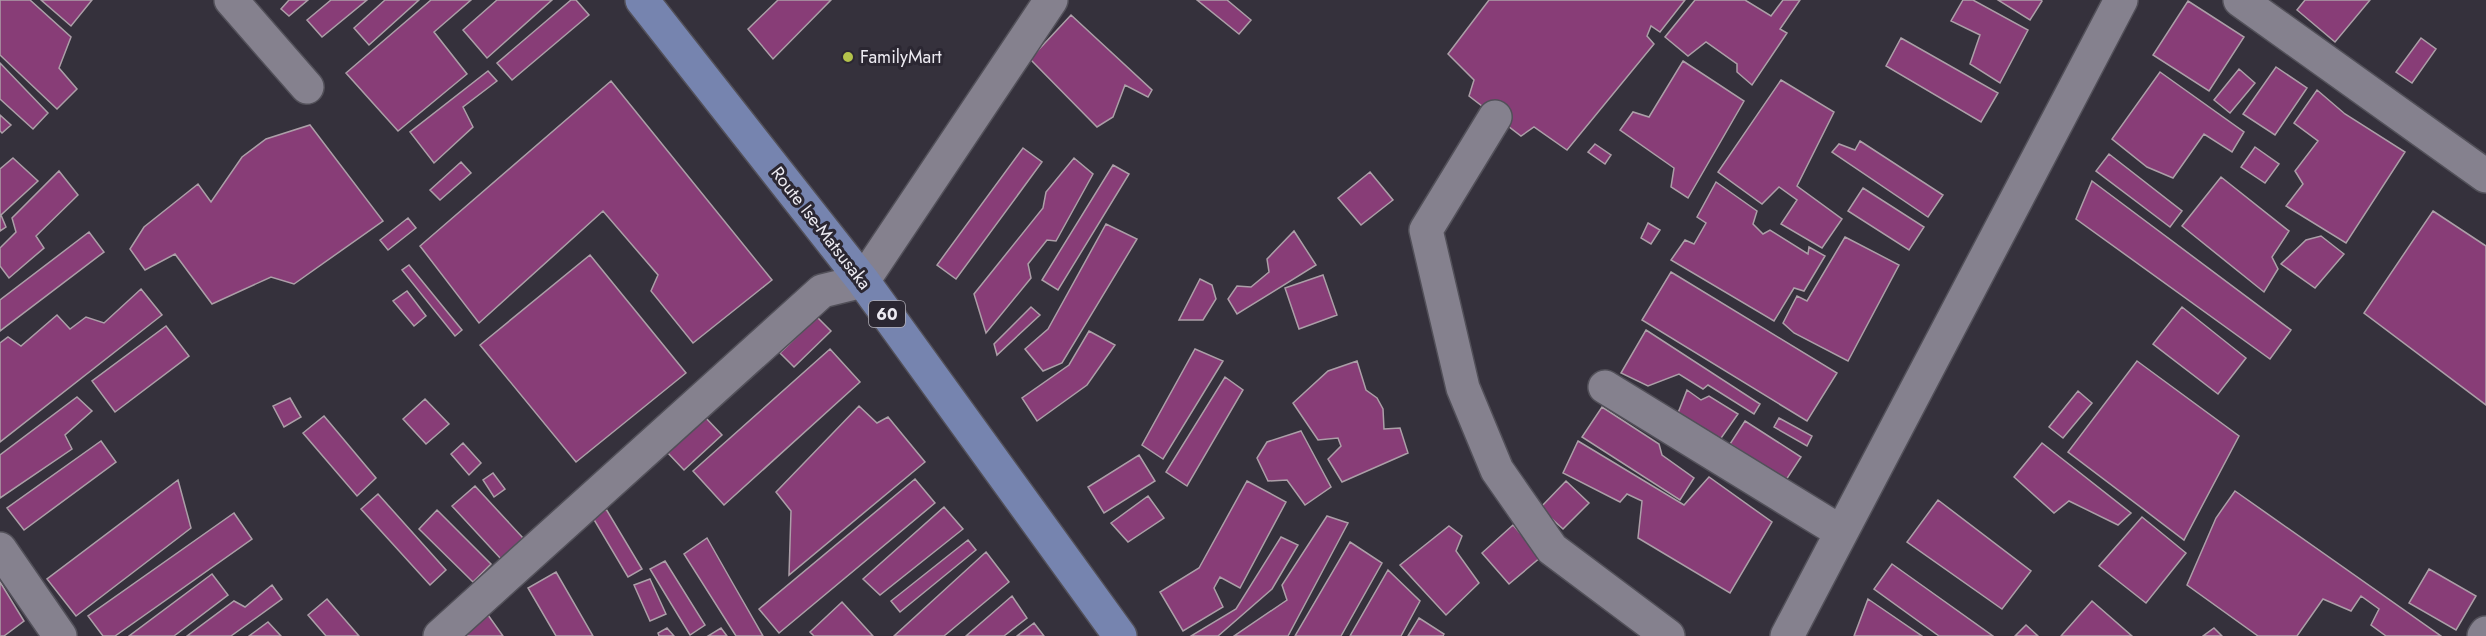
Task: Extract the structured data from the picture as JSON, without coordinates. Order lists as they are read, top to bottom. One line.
{"streets":{"main road":["Route Ise-Matsusaka","60"]},"places":["FamilyMart"]}
